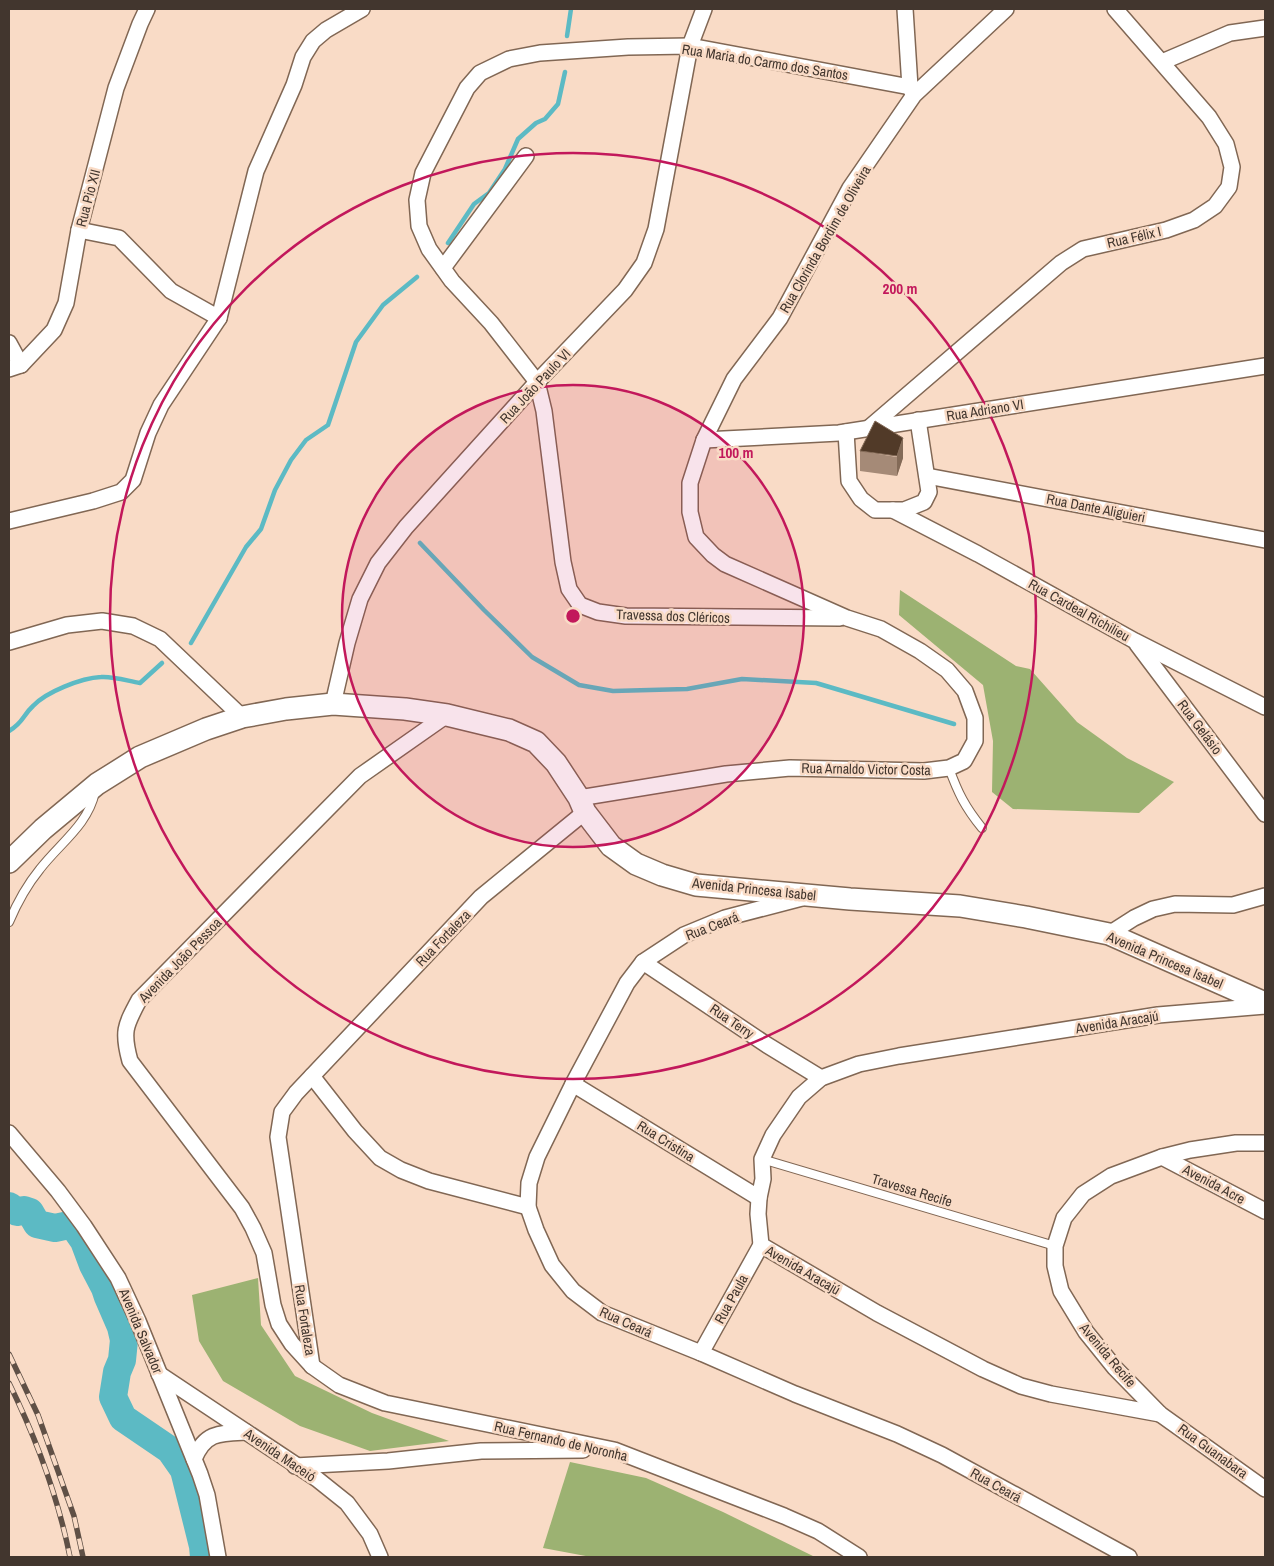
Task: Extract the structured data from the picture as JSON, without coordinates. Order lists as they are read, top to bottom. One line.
{"streets":{"street":["Rua Maria do Carmo dos Santos","Rua Pio XII","Rua Félix I","Rua Clorinda Bordim de Oliveira","Rua João Paulo VI","Rua Adriano VI","Rua Dante Aliguieri","Rua Cardeal Richilieu","Travessa dos Cléricos","Rua Gelásio","Rua Arnaldo Victor Costa","Avenida Princesa Isabel","Rua Ceará","Rua Fortaleza","Avenida João Pessoa","Rua Terry","Avenida Aracajú","Rua Cristina","Avenida Acre","Rua Paula","Avenida Salvador","Avenida Recife","Rua Fernando de Noronha","Rua Guanabara","Avenida Maceió"],"lane":["Travessa Recife"]},"crossings":[["Rua Maria do Carmo dos Santos","Rua Clorinda Bordim de Oliveira"],["Rua Maria do Carmo dos Santos","Rua João Paulo VI"],["Rua Maria do Carmo dos Santos","Travessa dos Cléricos"],["Rua Félix I","Rua Adriano VI"],["Rua Félix I","Rua Dante Aliguieri"],["Rua Félix I","Rua Cardeal Richilieu"],["Rua Clorinda Bordim de Oliveira","Rua Adriano VI"],["Rua Clorinda Bordim de Oliveira","Rua Arnaldo Victor Costa"],["Rua João Paulo VI","Travessa dos Cléricos"],["Rua João Paulo VI","Avenida Princesa Isabel"],["Rua Adriano VI","Rua Dante Aliguieri"],["Rua Adriano VI","Rua Cardeal Richilieu"],["Rua Adriano VI","Rua Arnaldo Victor Costa"],["Rua Dante Aliguieri","Rua Cardeal Richilieu"],["Rua Cardeal Richilieu","Rua Gelásio"],["Travessa dos Cléricos","Rua Arnaldo Victor Costa"],["Rua Arnaldo Victor Costa","Avenida Princesa Isabel"],["Rua Arnaldo Victor Costa","Rua Fortaleza"],["Avenida Princesa Isabel","Rua Ceará"],["Avenida Princesa Isabel","Rua Fortaleza"],["Avenida Princesa Isabel","Avenida João Pessoa"],["Avenida Princesa Isabel","Avenida Aracajú"],["Rua Ceará","Rua Terry"],["Rua Ceará","Rua Cristina"],["Rua Ceará","Rua Paula"],["Rua Fortaleza","Avenida João Pessoa"],["Rua Fortaleza","Rua Fernando de Noronha"],["Avenida João Pessoa","Rua Fernando de Noronha"],["Rua Terry","Avenida Aracajú"],["Avenida Aracajú","Rua Cristina"],["Avenida Aracajú","Travessa Recife"],["Avenida Aracajú","Rua Paula"],["Avenida Aracajú","Avenida Recife"],["Avenida Aracajú","Rua Guanabara"],["Avenida Acre","Avenida Recife"],["Travessa Recife","Avenida Recife"],["Avenida Salvador","Avenida Maceió"],["Avenida Recife","Rua Guanabara"]],"rings":["200 m","100 m"]}
